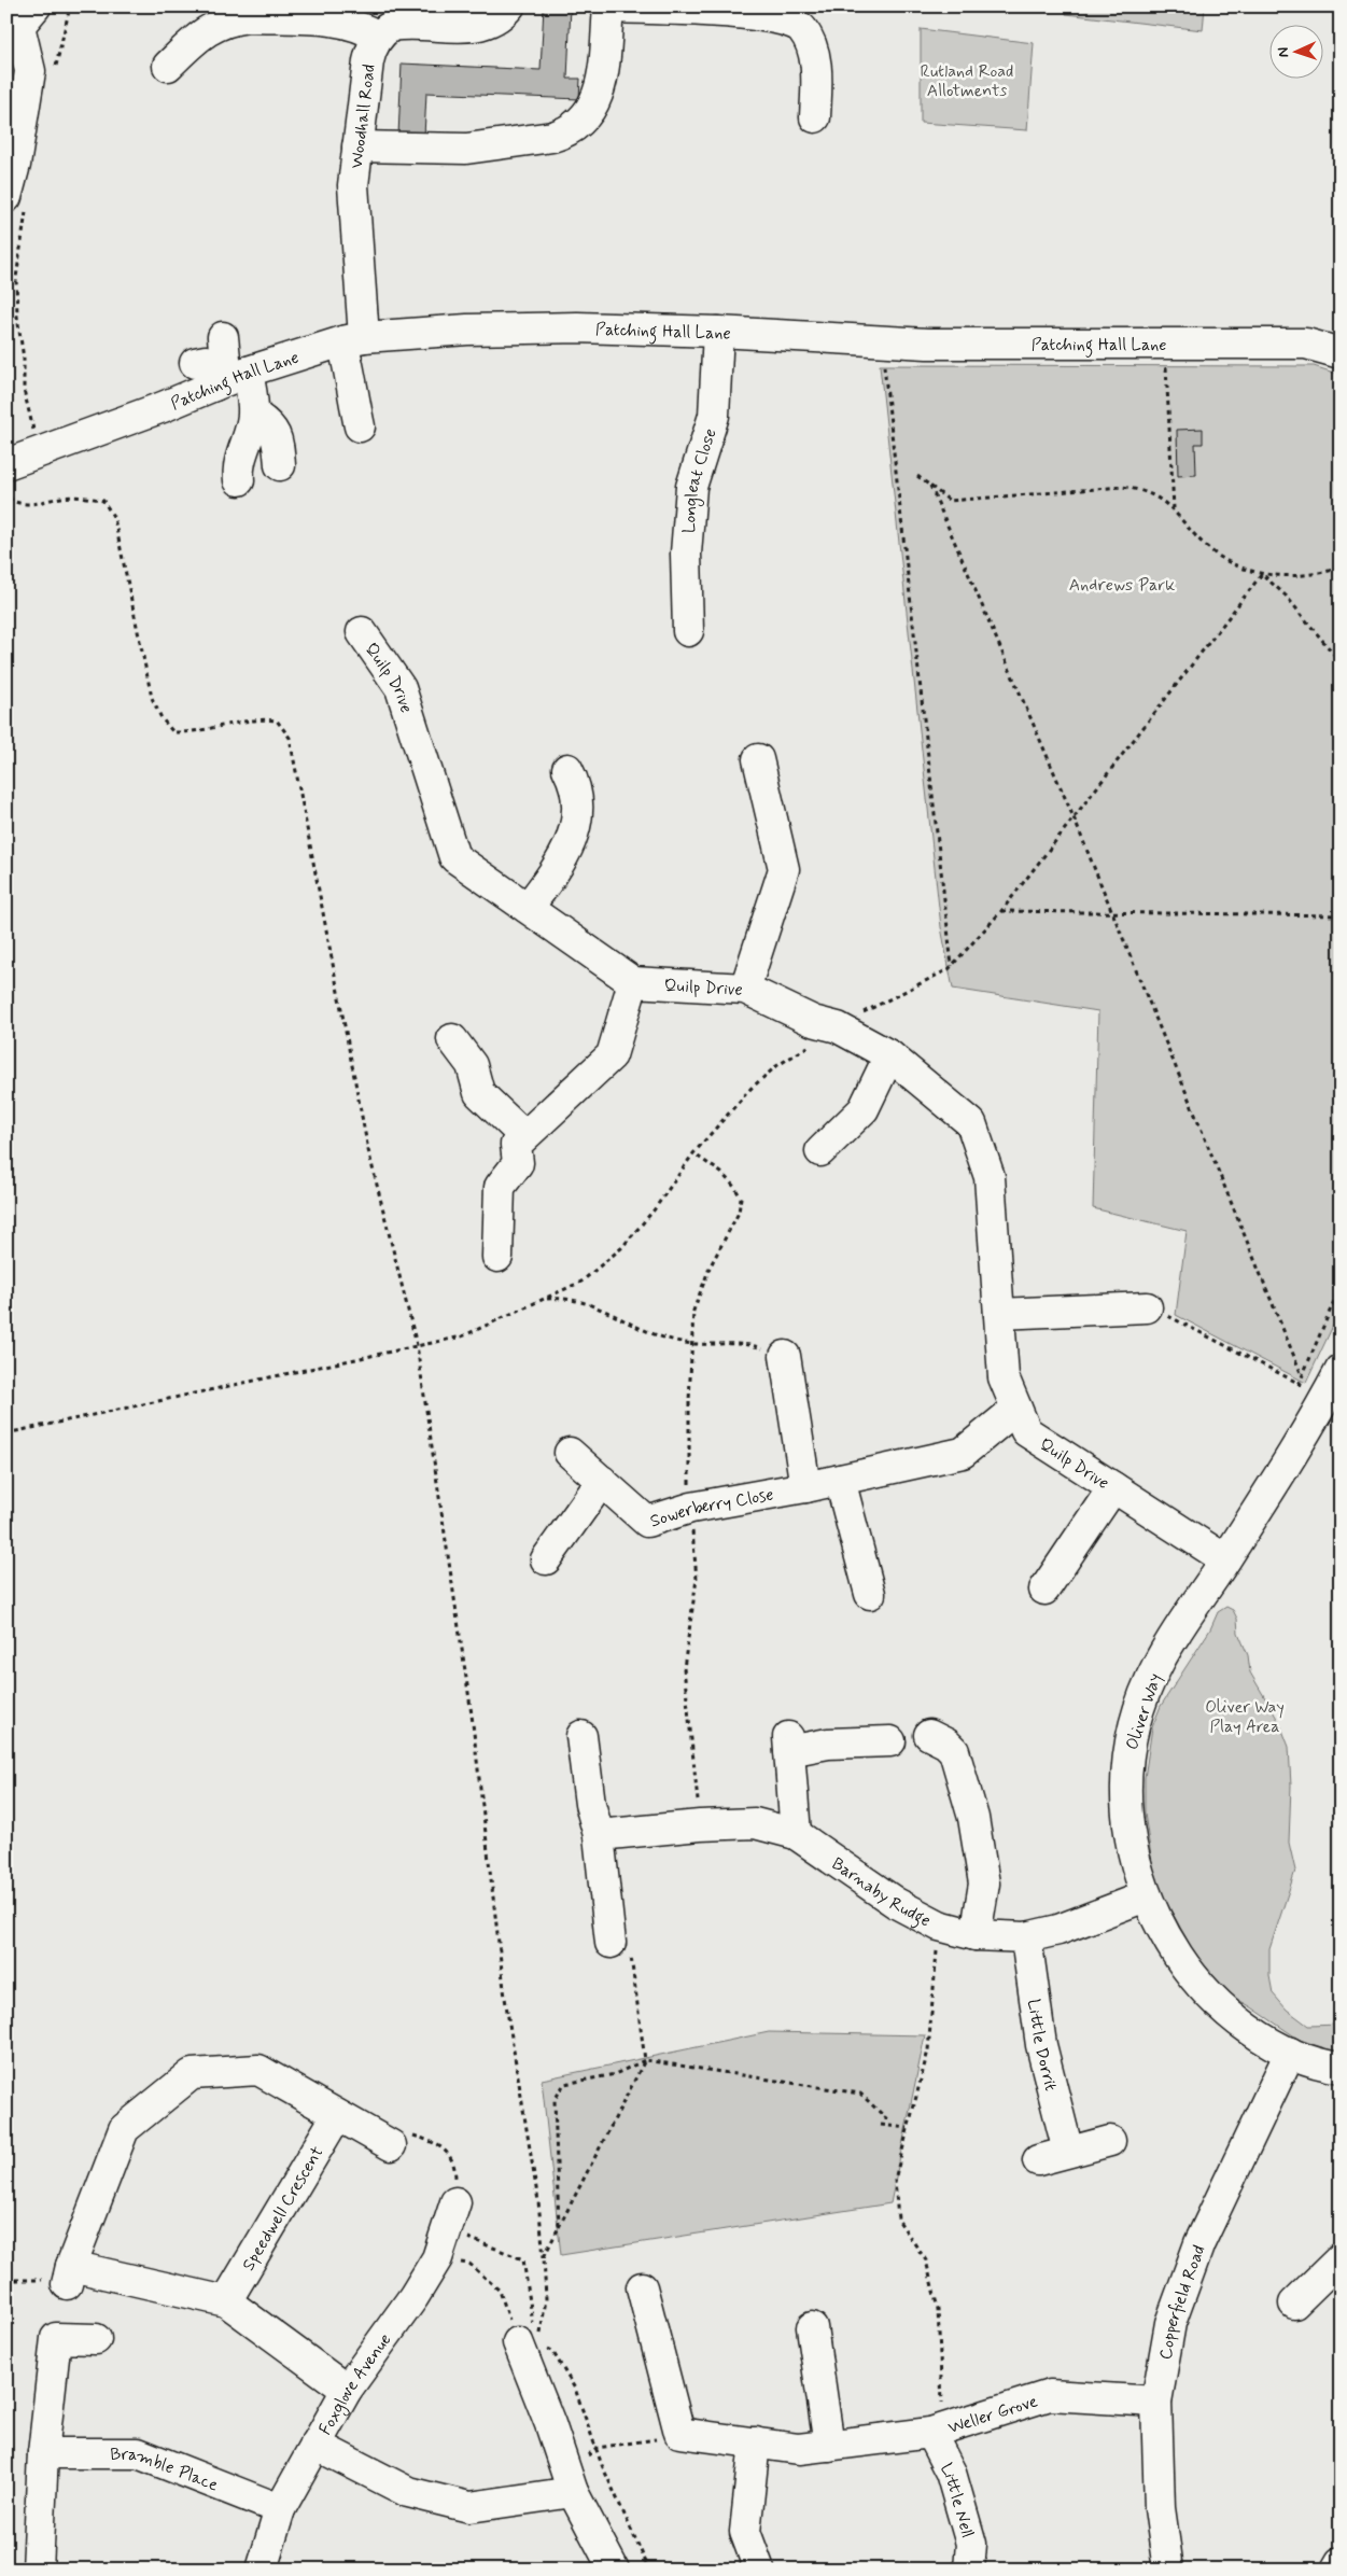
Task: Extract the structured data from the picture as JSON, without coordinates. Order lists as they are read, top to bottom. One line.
{"streets":{"street":["Woodhall Road","Patching Hall Lane","Longleat Close","Quilp Drive","Sowerberry Close","Oliver Way","Barnaby Rudge","Little Dorrit","Speedwell Crescent","Copperfield Road","Foxglove Avenue","Weller Grove","Bramble Place","Little Nell"]},"crossings":[["Woodhall Road","Patching Hall Lane"],["Patching Hall Lane","Longleat Close"],["Quilp Drive","Sowerberry Close"],["Quilp Drive","Oliver Way"],["Oliver Way","Barnaby Rudge"],["Oliver Way","Copperfield Road"],["Barnaby Rudge","Little Dorrit"],["Copperfield Road","Weller Grove"],["Foxglove Avenue","Bramble Place"],["Weller Grove","Little Nell"]],"parks":["Rutland Road Allotments","Andrews Park","Oliver Way Play Area"],"north":"left"}
